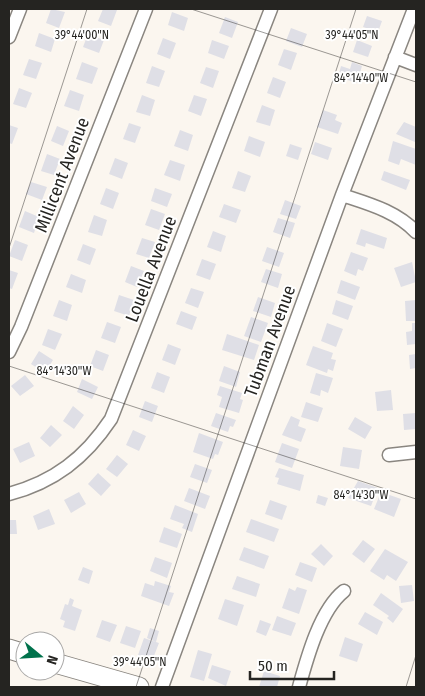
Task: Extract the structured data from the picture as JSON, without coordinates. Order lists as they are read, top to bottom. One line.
{"streets":{"street":["Millicent Avenue","Louella Avenue","Tubman Avenue"]},"scale_bar":"50 m","north":"right","coordinates":["39°44'00\"N","39°44'05\"N","84°14'40\"W","84°14'30\"W"]}
